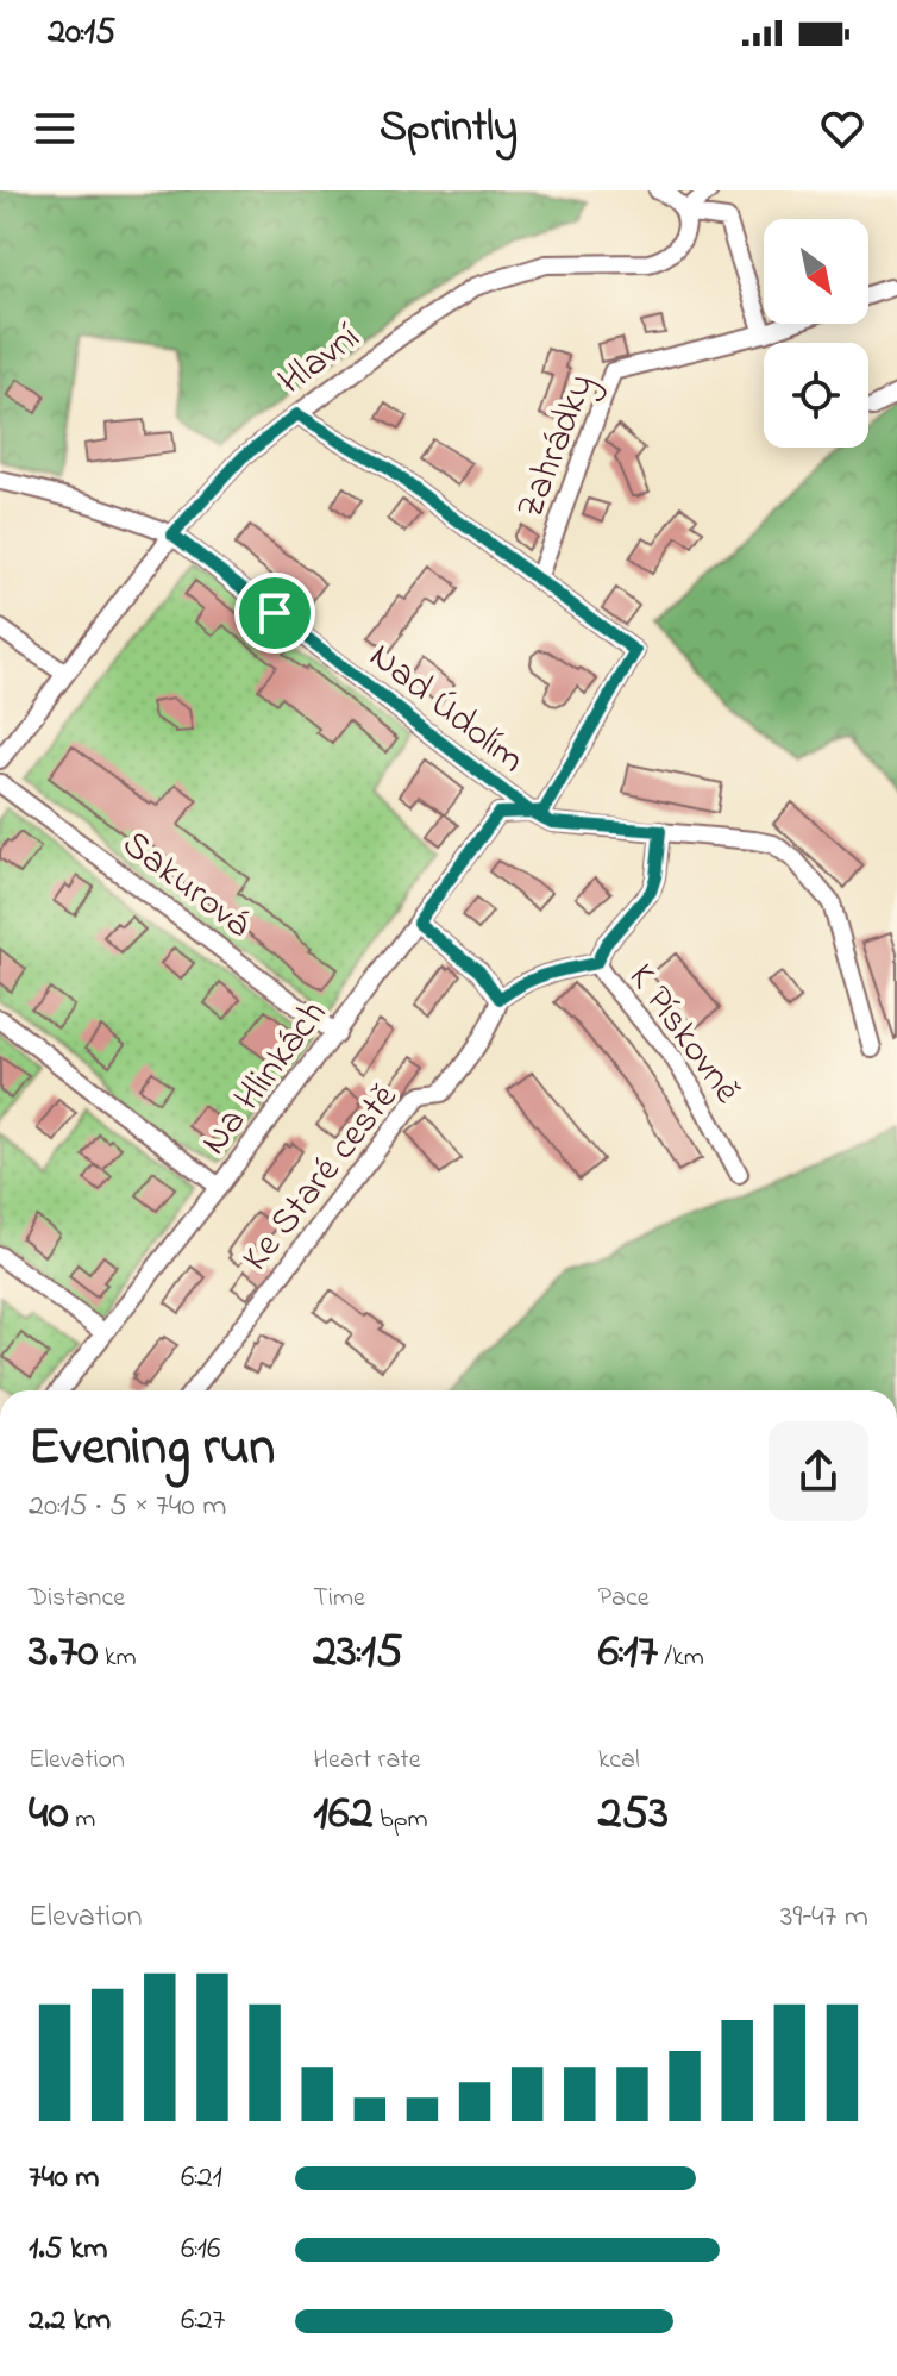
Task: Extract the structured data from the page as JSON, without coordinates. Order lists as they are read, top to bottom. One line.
{"streets":{"street":["Hlavní","Zahrádky","Nad Údolím","Sakurová","K Pískovně","Na Hlinkách","Ke Staré cestě"]},"crossings":[["Hlavní","Nad Údolím"],["Nad Údolím","K Pískovně"],["Nad Údolím","Na Hlinkách"],["Sakurová","Na Hlinkách"]],"north":"bottom right","page":{"status":"20:15","header":"Sprintly","heading":["Evening run","20:15 · 5 × 740 m"],"stats":[["Distance","3.70 km"],["Time","23:15"],["Pace","6:17 /km"],["Elevation","40 m"],["Heart rate","162 bpm"],["kcal","253"]],"chart":["Elevation","39–47 m"],"list":[{"name":"740 m","note":"6:21"},{"name":"1.5 km","note":"6:16"},{"name":"2.2 km","note":"6:27"}]}}
